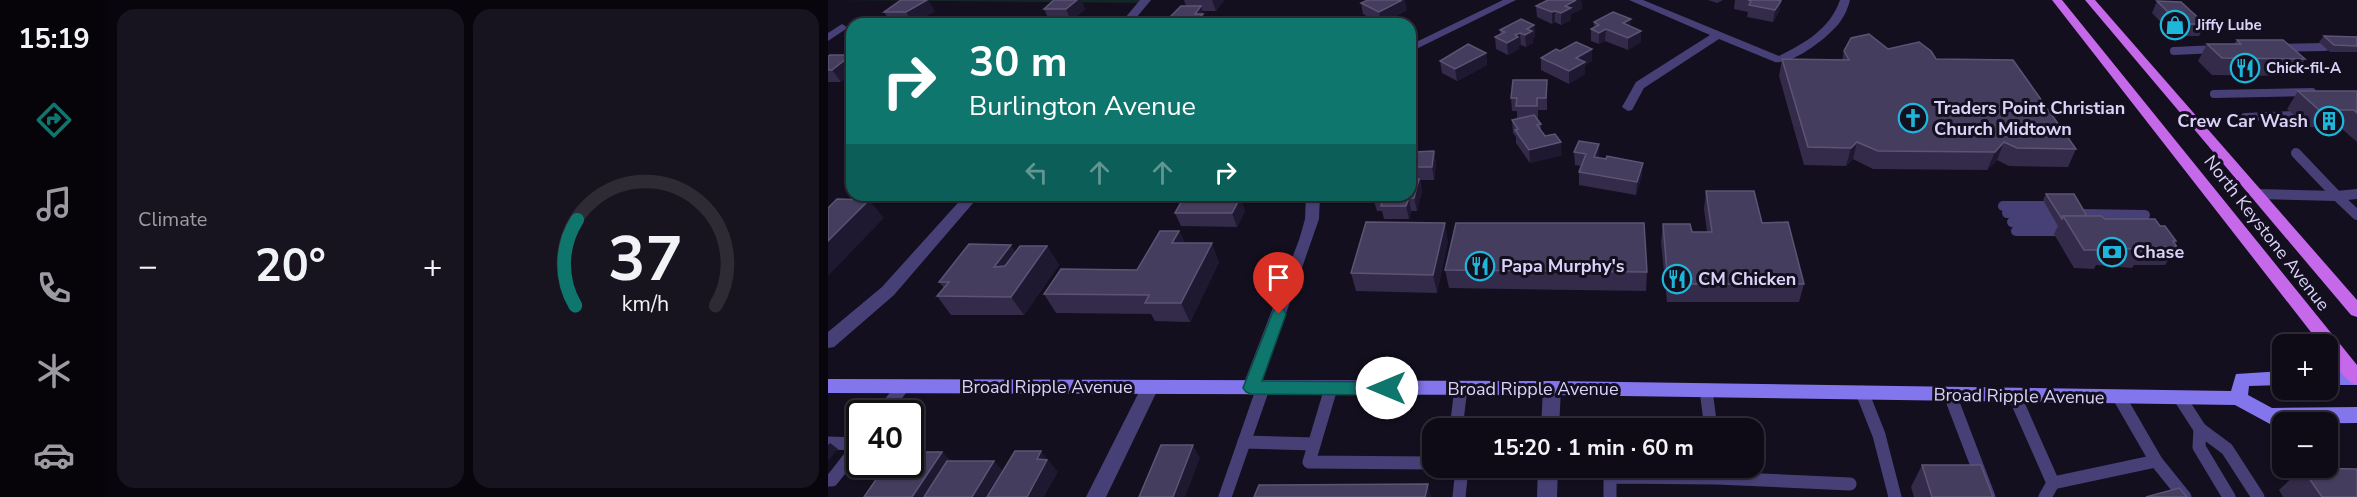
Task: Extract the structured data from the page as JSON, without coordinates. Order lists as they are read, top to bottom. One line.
{"streets":{"main road":["North Keystone Avenue"],"street":["Broad Ripple Avenue"]},"places":{"shop":["Jiffy Lube"],"restaurant":["Chick-fil-A","Papa Murphy's","CM Chicken"],"church":["Traders Point Christian Church Midtown"],"building":["Crew Car Wash"],"bank":["Chase"]},"page":{"tabs":"15:19","tile":"Climate","turn":["30 m","Burlington Avenue"],"heat":["−","20°","+"],"map_buttons":["+","−"],"limit":"40","trip":"15:20 · 1 min · 60 m","gauge":["37","km/h"]}}
